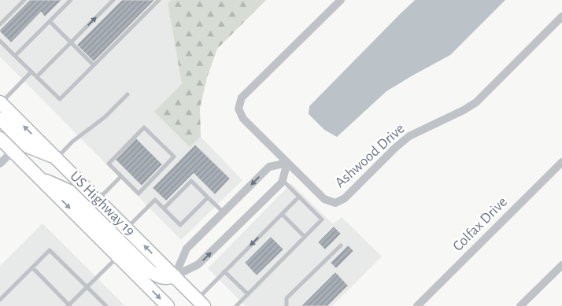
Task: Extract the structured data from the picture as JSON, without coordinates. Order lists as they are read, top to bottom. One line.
{"streets":{"highway":["US Highway 19"],"street":["Ashwood Drive","Colfax Drive"]}}
